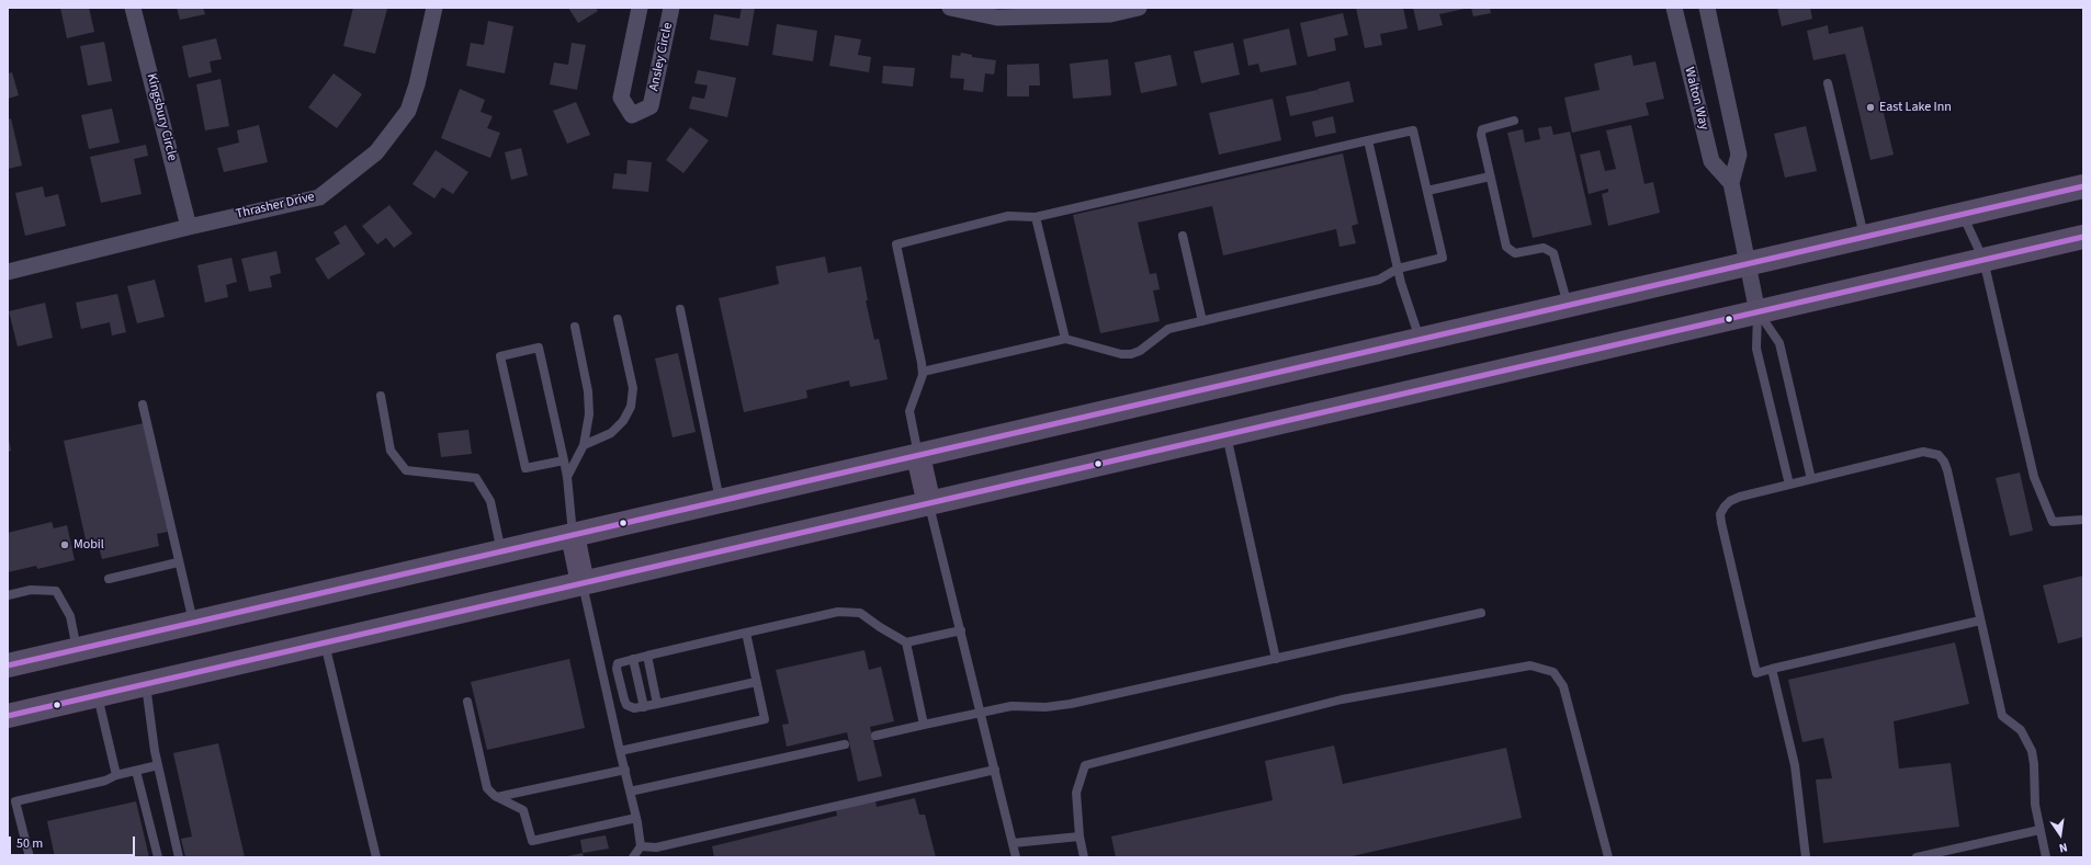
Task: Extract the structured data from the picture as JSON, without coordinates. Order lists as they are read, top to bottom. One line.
{"streets":{"street":["Ansley Circle","Walton Way","Kingsbury Circle","Thrasher Drive"]},"crossings":[["Kingsbury Circle","Thrasher Drive"]],"places":["East Lake Inn","Mobil"],"scale_bar":"50 m","north":"bottom"}
